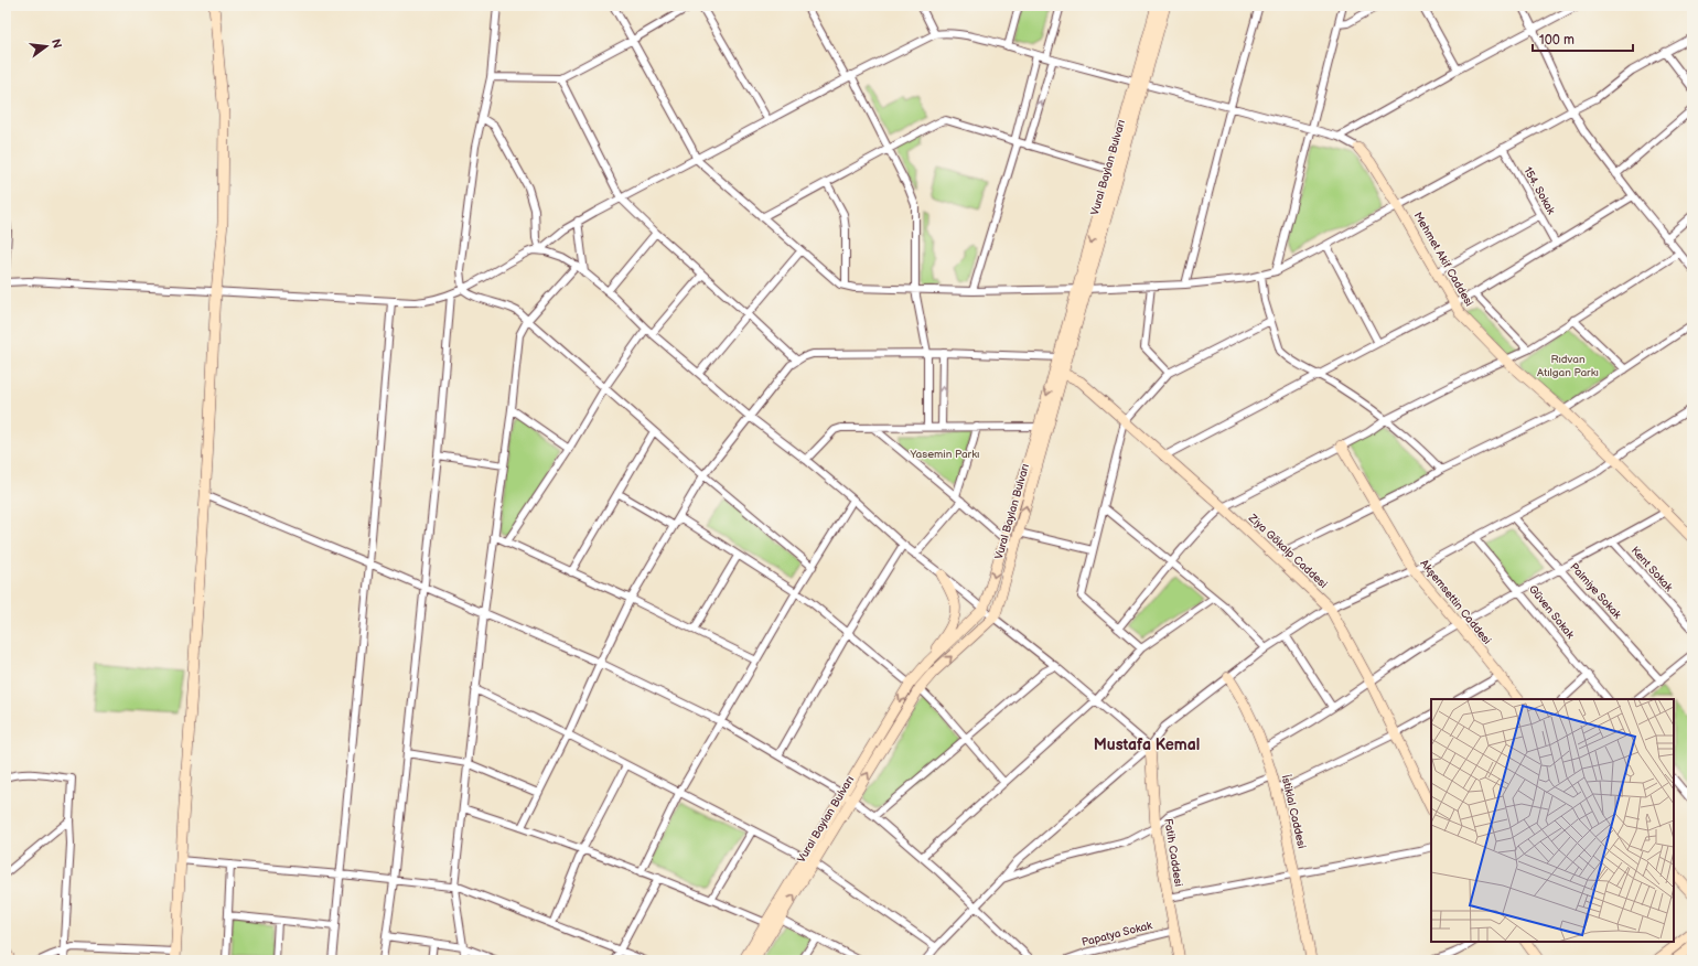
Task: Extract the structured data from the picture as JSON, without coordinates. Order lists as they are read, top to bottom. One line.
{"streets":{"street":["Vural Baylan Bulvarı","154. Sokak","Mehmet Akif Caddesi","Ziya Gökalp Caddesi","Kent Sokak","Palmiye Sokak","Akşemsettin Caddesi","Güven Sokak","İstiklal Caddesi","Fatih Caddesi","Papatya Sokak"]},"crossings":[["Vural Baylan Bulvarı","Ziya Gökalp Caddesi"],["Fatih Caddesi","Papatya Sokak"]],"districts":["Mustafa Kemal"],"parks":["Rıdvan Atılgan Parkı","Yasemin Parkı"],"scale_bar":"100 m","north":"right"}
